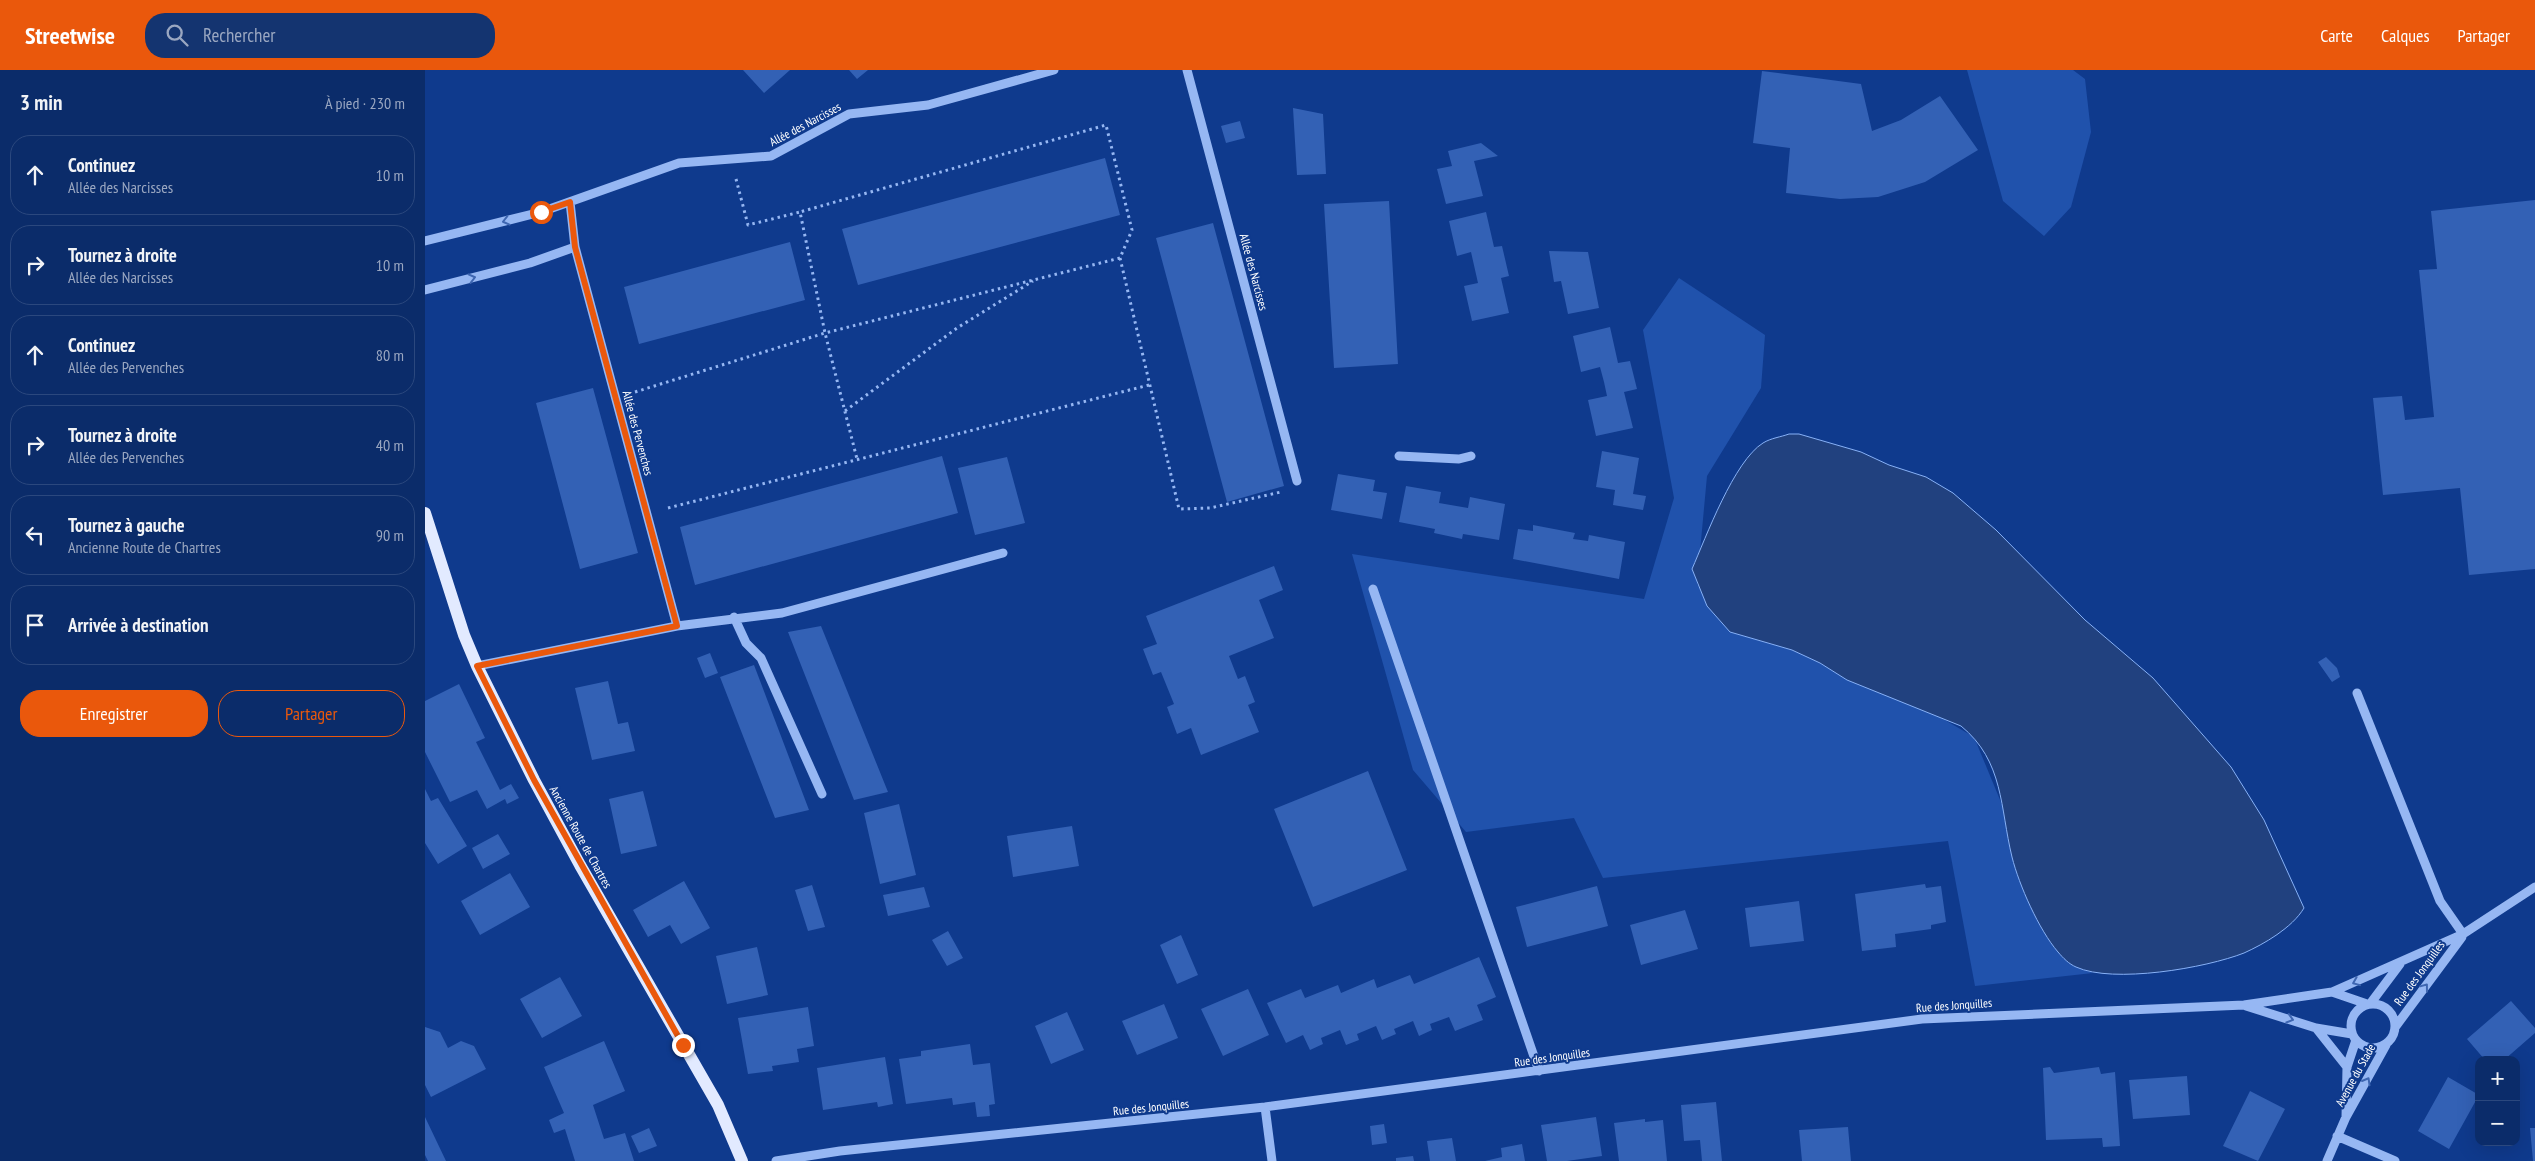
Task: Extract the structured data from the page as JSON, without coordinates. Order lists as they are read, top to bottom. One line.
{"streets":{"main road":["Ancienne Route de Chartres"],"street":["Allée des Narcisses","Allée des Pervenches","Rue des Jonquilles","Avenue du Stade"]},"crossings":[["Rue des Jonquilles","Avenue du Stade"]],"page":{"header":"Streetwise","search":"Rechercher","nav":["Carte","Calques","Partager"],"heading":["3 min","À pied · 230 m"],"list":[["Continuez","Allée des Narcisses","10 m"],["Tournez à droite","Allée des Narcisses","10 m"],["Continuez","Allée des Pervenches","80 m"],["Tournez à droite","Allée des Pervenches","40 m"],["Tournez à gauche","Ancienne Route de Chartres","90 m"],"Arrivée à destination"],"buttons":["Enregistrer","Partager"],"map_buttons":["+","−"]}}
